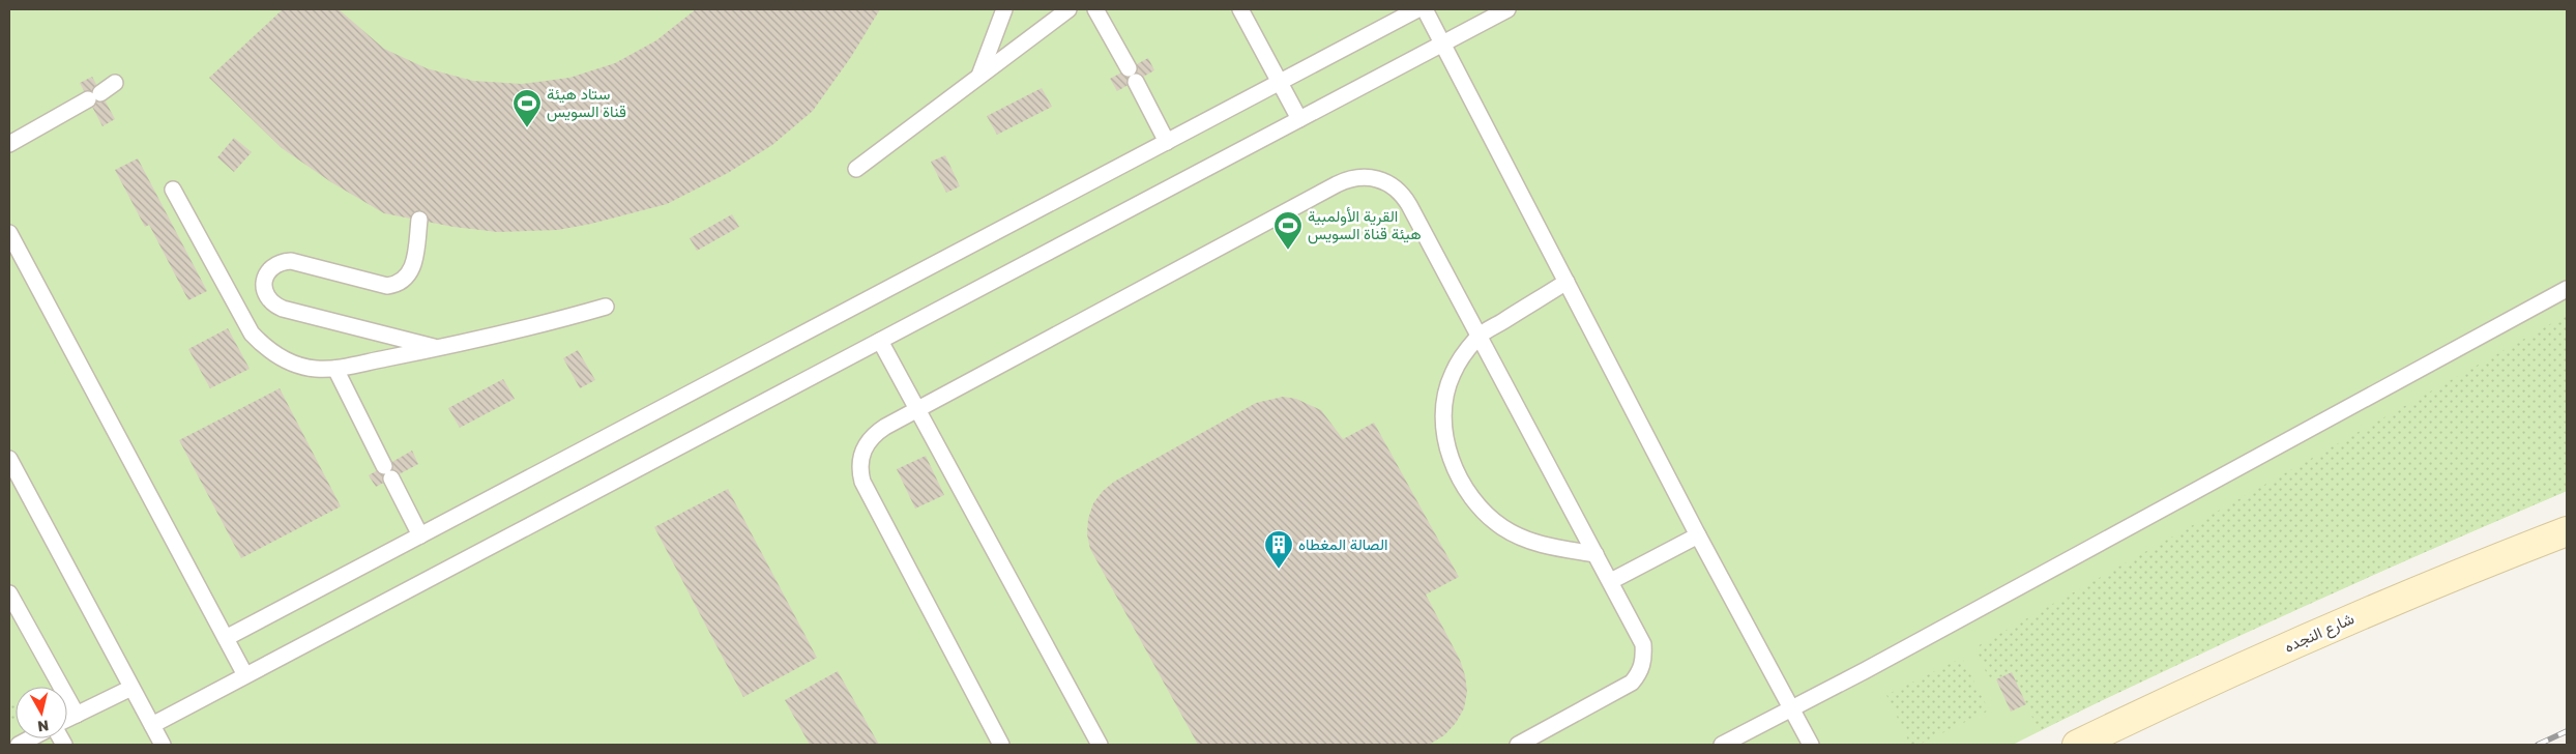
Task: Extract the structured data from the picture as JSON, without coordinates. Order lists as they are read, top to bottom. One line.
{"streets":{"street":["شارع النجده"]},"places":{"sports":["ستاد هيئة قناة السويس","القرية الأولمبية هيئة قناة السويس"],"building":["الصالة المغطاه"]},"north":"bottom"}
